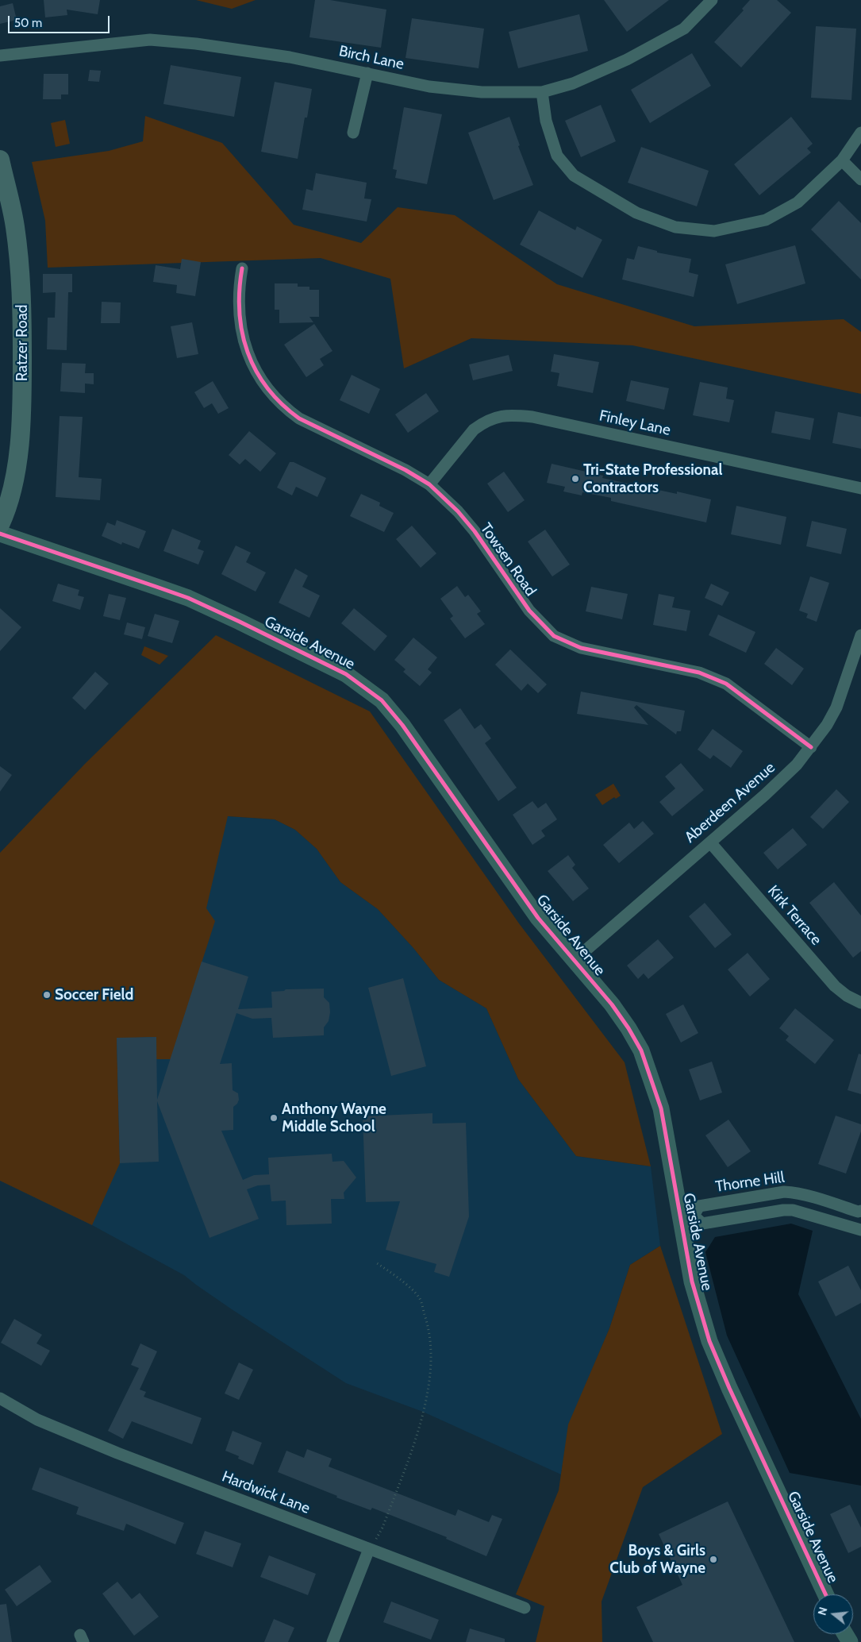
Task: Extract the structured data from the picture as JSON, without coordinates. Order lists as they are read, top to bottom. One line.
{"streets":{"main road":["Ratzer Road"],"street":["Birch Lane","Finley Lane","Towsen Road","Garside Avenue","Aberdeen Avenue","Kirk Terrace","Thorne Hill","Hardwick Lane"]},"crossings":[["Finley Lane","Towsen Road"],["Towsen Road","Aberdeen Avenue"],["Garside Avenue","Aberdeen Avenue"],["Garside Avenue","Thorne Hill"],["Aberdeen Avenue","Kirk Terrace"]],"places":["Tri-State Professional Contractors","Soccer Field","Anthony Wayne Middle School","Boys & Girls Club of Wayne"],"scale_bar":"50 m","north":"left"}
